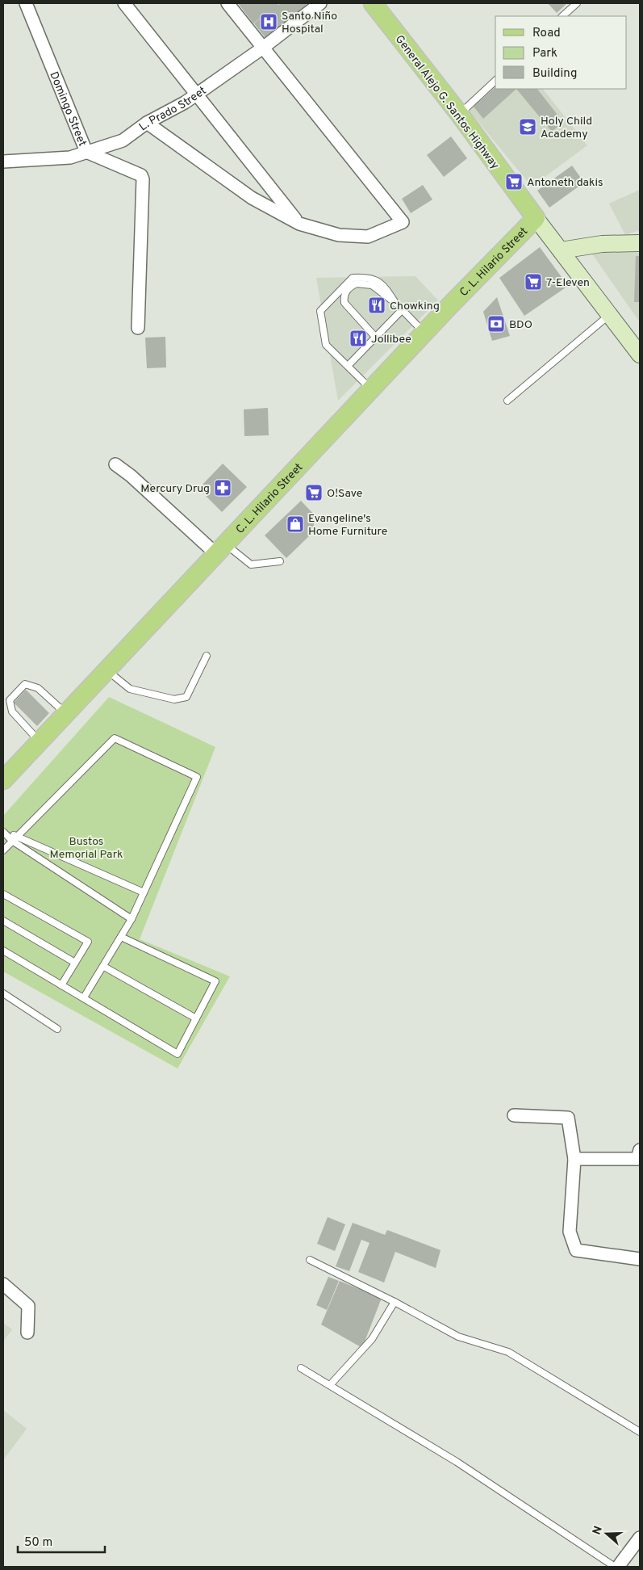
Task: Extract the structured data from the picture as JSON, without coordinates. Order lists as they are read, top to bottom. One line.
{"streets":{"main road":["General Alejo G. Santos Highway","C. L. Hilario Street"],"street":["L. Prado Street","Domingo Street"]},"crossings":[["General Alejo G. Santos Highway","C. L. Hilario Street"],["L. Prado Street","Domingo Street"]],"parks":["Bustos Memorial Park"],"places":{"hospital":["Santo Niño Hospital"],"school or university":["Holy Child Academy"],"supermarket":["Antoneth dakis","7-Eleven","O!Save"],"restaurant":["Chowking","Jollibee"],"bank":["BDO"],"pharmacy":["Mercury Drug"],"shop":["Evangeline's Home Furniture"]},"legend":["Road","Park","Building"],"scale_bar":"50 m","north":"left"}
